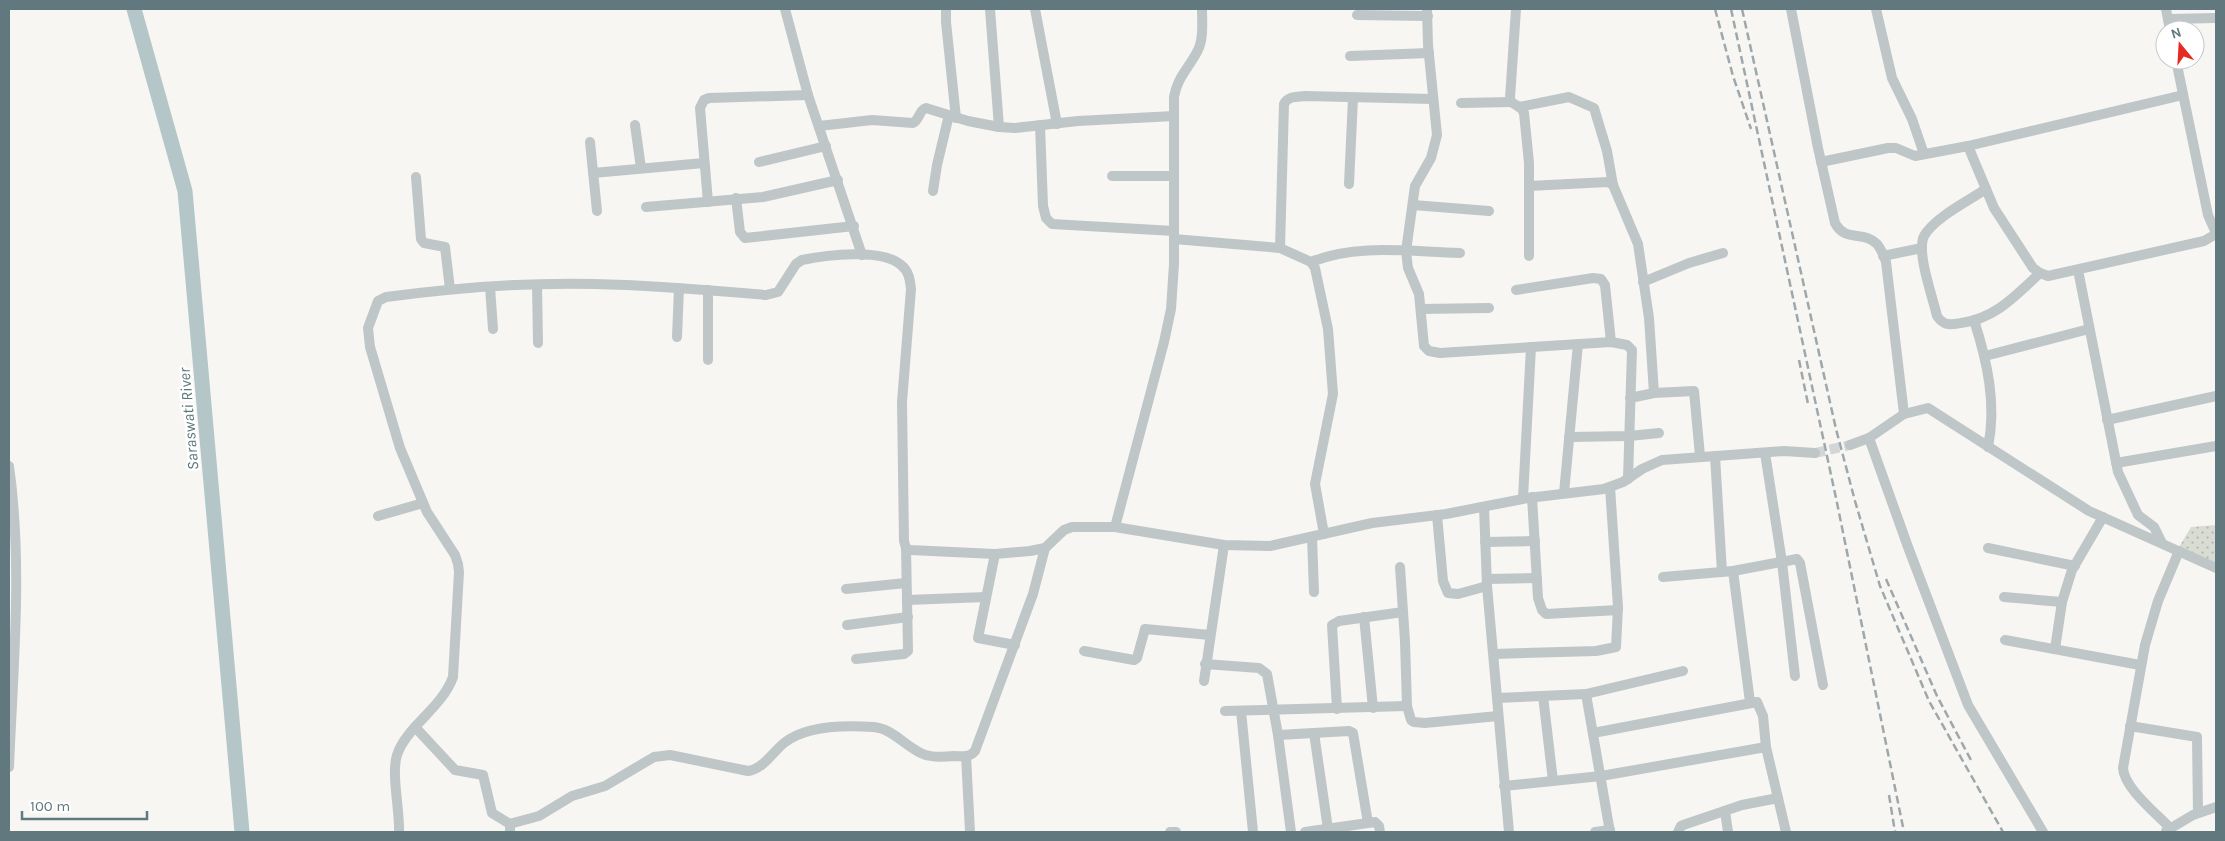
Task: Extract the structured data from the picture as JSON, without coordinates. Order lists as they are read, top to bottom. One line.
{"water":["Saraswati River"],"scale_bar":"100 m","north":"top"}
